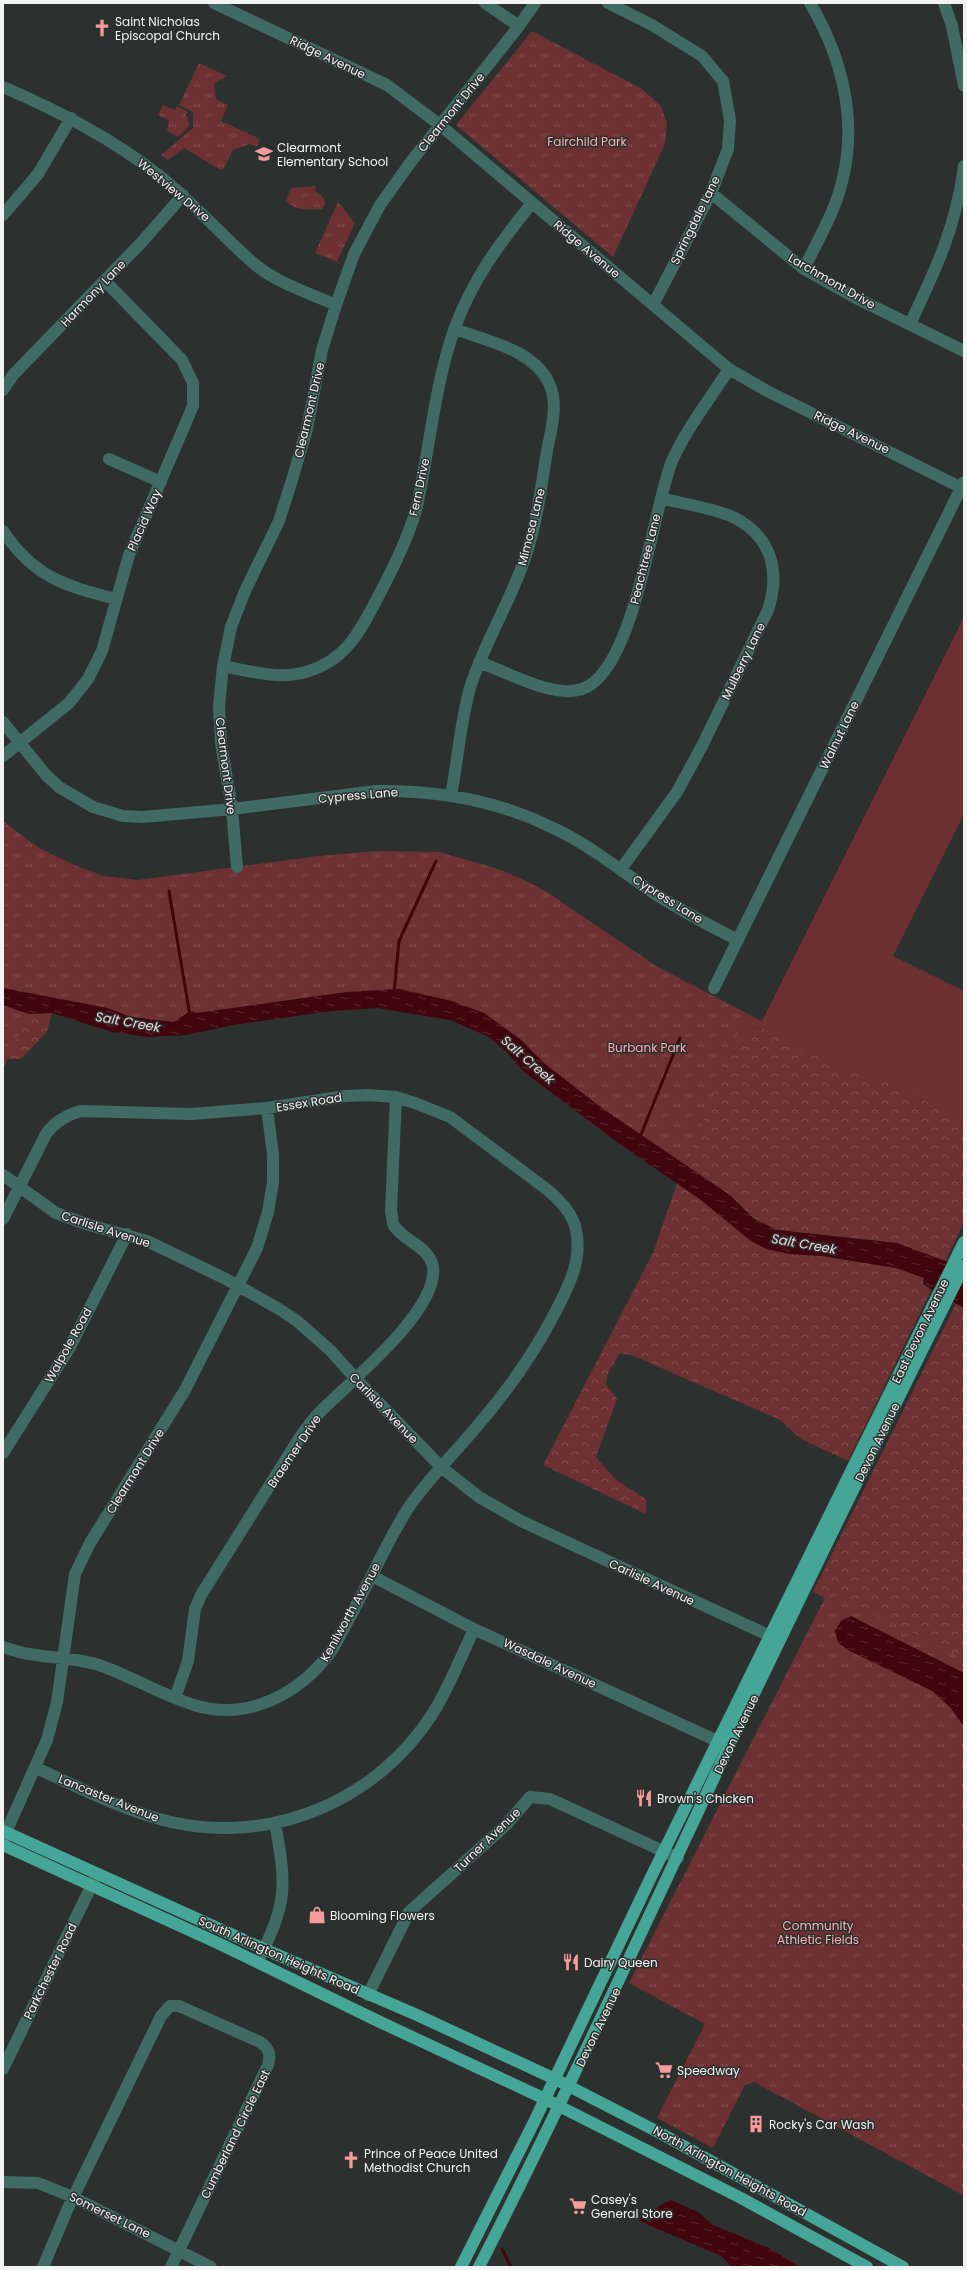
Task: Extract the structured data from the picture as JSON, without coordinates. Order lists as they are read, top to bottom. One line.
{"streets":{"main road":["East Devon Avenue","Devon Avenue","South Arlington Heights Road","North Arlington Heights Road"],"street":["Ridge Avenue","Clearmont Drive","Westview Drive","Springdale Lane","Larchmont Drive","Harmony Lane","Fern Drive","Placid Way","Mimosa Lane","Peachtree Lane","Mulberry Lane","Walnut Lane","Cypress Lane","Essex Road","Carlisle Avenue","Walpole Road","Braemer Drive","Kenilworth Avenue","Wasdale Avenue","Lancaster Avenue","Turner Avenue","Parkchester Road","Cumberland Circle East","Somerset Lane"]},"crossings":[["Ridge Avenue","Clearmont Drive"],["Ridge Avenue","Springdale Lane"],["Ridge Avenue","Fern Drive"],["Ridge Avenue","Peachtree Lane"],["Ridge Avenue","Walnut Lane"],["Clearmont Drive","Westview Drive"],["Clearmont Drive","Fern Drive"],["Clearmont Drive","Cypress Lane"],["Clearmont Drive","Essex Road"],["Clearmont Drive","Carlisle Avenue"],["Clearmont Drive","Kenilworth Avenue"],["Clearmont Drive","Lancaster Avenue"],["Clearmont Drive","South Arlington Heights Road"],["Westview Drive","Harmony Lane"],["Springdale Lane","Larchmont Drive"],["Harmony Lane","Placid Way"],["Fern Drive","Mimosa Lane"],["Placid Way","Cypress Lane"],["Mimosa Lane","Peachtree Lane"],["Mimosa Lane","Cypress Lane"],["Peachtree Lane","Mulberry Lane"],["Mulberry Lane","Cypress Lane"],["Walnut Lane","Cypress Lane"],["Essex Road","Carlisle Avenue"],["Essex Road","Braemer Drive"],["Essex Road","Kenilworth Avenue"],["Carlisle Avenue","Walpole Road"],["Carlisle Avenue","Devon Avenue"],["Carlisle Avenue","Braemer Drive"],["Carlisle Avenue","Kenilworth Avenue"],["East Devon Avenue","Devon Avenue"],["Devon Avenue","Wasdale Avenue"],["Devon Avenue","Turner Avenue"],["Devon Avenue","South Arlington Heights Road"],["Devon Avenue","North Arlington Heights Road"],["Braemer Drive","Kenilworth Avenue"],["Kenilworth Avenue","Wasdale Avenue"],["Wasdale Avenue","Lancaster Avenue"],["Turner Avenue","South Arlington Heights Road"],["South Arlington Heights Road","Parkchester Road"],["South Arlington Heights Road","North Arlington Heights Road"],["Cumberland Circle East","Somerset Lane"]],"water":["Salt Creek"],"parks":["Fairchild Park","Burbank Park","Community Athletic Fields"],"places":{"church":["Saint Nicholas Episcopal Church","Prince of Peace United Methodist Church"],"school or university":["Clearmont Elementary School"],"restaurant":["Brown's Chicken","Dairy Queen"],"shop":["Blooming Flowers"],"supermarket":["Speedway","Casey's General Store"],"building":["Rocky's Car Wash"]}}
